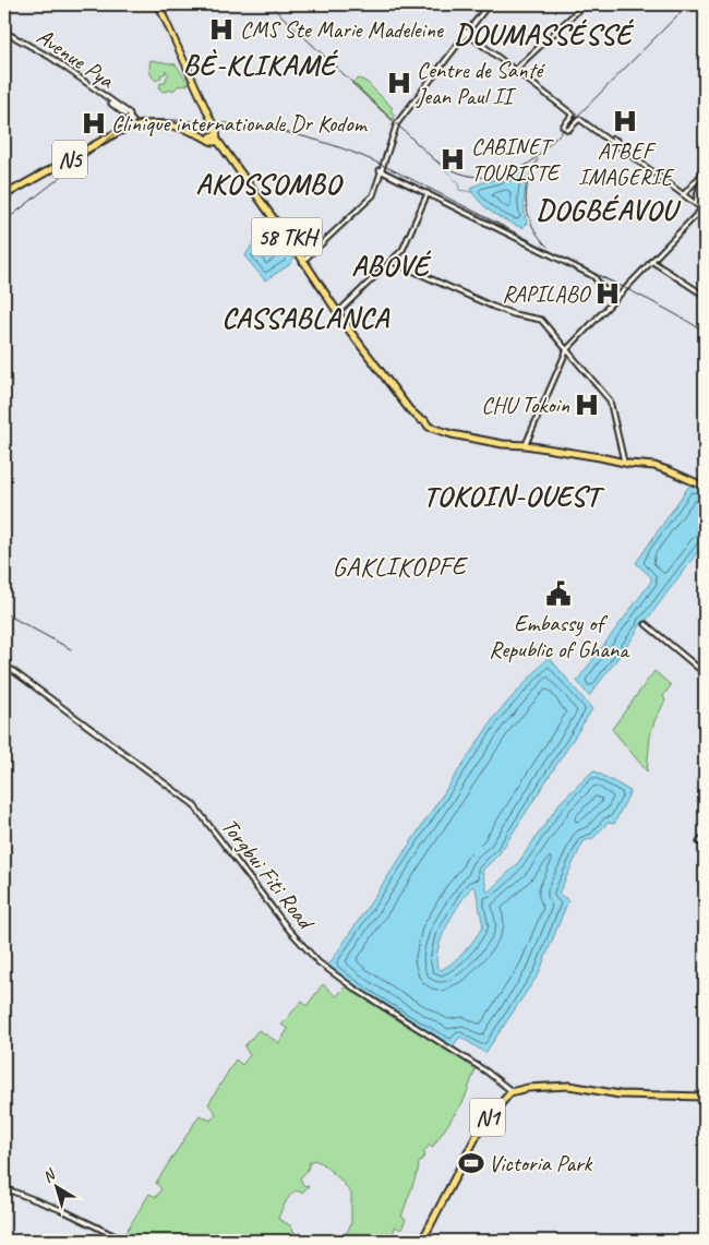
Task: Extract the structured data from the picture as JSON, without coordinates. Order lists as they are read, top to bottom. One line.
{"streets":{"highway":["N5","58 TKH","N1"],"street":["Avenue Pya","Torgbui Fiti Road"]},"crossings":[["Avenue Pya","N5"],["Torgbui Fiti Road","N1"]],"districts":["DOUMASSÉSSÉ","BÈ-KLIKAMÉ","AKOSSOMBO","DOGBÉAVOU","ABOVÉ","CASSABLANCA","TOKOIN-OUEST","GAKLIKOPFE"],"places":{"hospital":["CMS Ste Marie Madeleine","Centre de Santé Jean Paul II","ATBEF IMAGERIE","Clinique internationale Dr Kodom","CABINET TOURISTE","RAPILABO","CHU Tokoin"],"public building":["Embassy of Republic of Ghana"],"sports":["Victoria Park"]},"north":"top left"}
